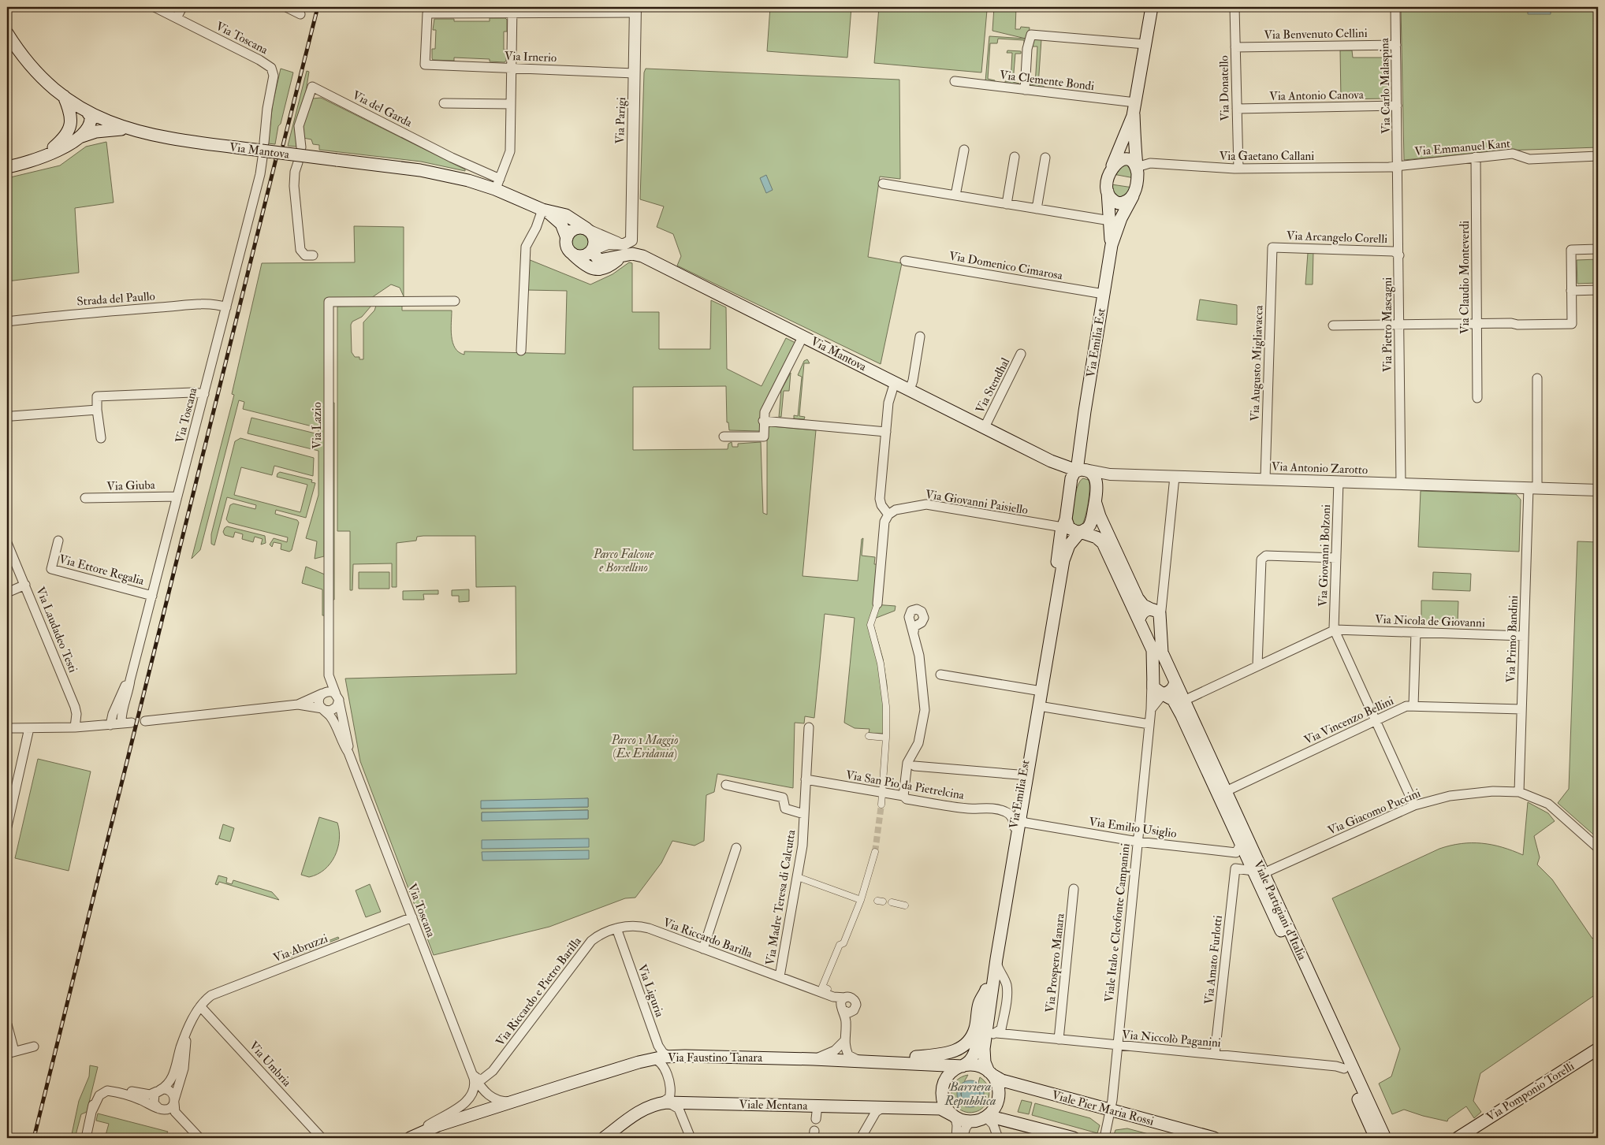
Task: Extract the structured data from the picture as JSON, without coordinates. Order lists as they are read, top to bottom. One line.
{"streets":{"main road":["Via Mantova","Via Emilia Est","Viale Partigiani d'Italia","Via Faustino Tanara","Via Pomponio Torelli","Viale Mentana","Viale Pier Maria Rossi"],"street":["Via Benvenuto Cellini","Via Toscana","Via Irnerio","Via Clemente Bondi","Via Carlo Malaspina","Via Donatello","Via Antonio Canova","Via del Garda","Via Parigi","Via Emmanuel Kant","Via Gaetano Callani","Via Arcangelo Corelli","Via Domenico Cimarosa","Via Claudio Monteverdi","Strada del Paullo","Via Pietro Mascagni","Via Augusto Migliavacca","Via Stendhal","Via Lazio","Via Antonio Zarotto","Via Giuba","Via Giovanni Paisiello","Via Giovanni Bolzoni","Via Ettore Regalia","Via Nicola de Giovanni","Via Laudadeo Testi","Via Primo Bandini","Via Vincenzo Bellini","Via San Pio da Pietrelcina","Via Giacomo Puccini","Via Emilio Usiglio","Via Madre Teresa di Calcutta","Viale Italo e Cleofonte Campanini","Via Riccardo Barilla","Via Abruzzi","Via Amato Furlotti","Via Prospero Manara","Via Liguria","Via Riccardo e Pietro Barilla","Via Niccolò Paganini","Via Umbria"]},"crossings":[["Via Benvenuto Cellini","Via Carlo Malaspina"],["Via Benvenuto Cellini","Via Donatello"],["Via Toscana","Strada del Paullo"],["Via Toscana","Via Lazio"],["Via Toscana","Via Giuba"],["Via Toscana","Via Ettore Regalia"],["Via Toscana","Via Abruzzi"],["Via Toscana","Via Riccardo e Pietro Barilla"],["Via Toscana","Via Faustino Tanara"],["Via Irnerio","Via Parigi"],["Via Clemente Bondi","Via Emilia Est"],["Via Carlo Malaspina","Via Antonio Canova"],["Via Carlo Malaspina","Via Emmanuel Kant"],["Via Carlo Malaspina","Via Gaetano Callani"],["Via Carlo Malaspina","Via Pietro Mascagni"],["Via Donatello","Via Antonio Canova"],["Via Donatello","Via Gaetano Callani"],["Via del Garda","Via Mantova"],["Via Parigi","Via Mantova"],["Via Emmanuel Kant","Via Gaetano Callani"],["Via Emmanuel Kant","Via Claudio Monteverdi"],["Via Emmanuel Kant","Via Pietro Mascagni"],["Via Mantova","Via Emilia Est"],["Via Mantova","Via Stendhal"],["Via Mantova","Via Antonio Zarotto"],["Via Gaetano Callani","Via Pietro Mascagni"],["Via Gaetano Callani","Via Emilia Est"],["Via Arcangelo Corelli","Via Pietro Mascagni"],["Via Arcangelo Corelli","Via Augusto Migliavacca"],["Via Domenico Cimarosa","Via Emilia Est"],["Via Pietro Mascagni","Via Antonio Zarotto"],["Via Emilia Est","Via Antonio Zarotto"],["Via Emilia Est","Via Giovanni Paisiello"],["Via Emilia Est","Via San Pio da Pietrelcina"],["Via Emilia Est","Via Emilio Usiglio"],["Via Emilia Est","Via Faustino Tanara"],["Via Emilia Est","Viale Mentana"],["Via Emilia Est","Viale Pier Maria Rossi"],["Via Augusto Migliavacca","Via Antonio Zarotto"],["Via Antonio Zarotto","Via Giovanni Bolzoni"],["Via Antonio Zarotto","Via Primo Bandini"],["Via Giovanni Bolzoni","Via Nicola de Giovanni"],["Via Nicola de Giovanni","Via Primo Bandini"],["Via Primo Bandini","Via Vincenzo Bellini"],["Via Primo Bandini","Via Giacomo Puccini"],["Via Vincenzo Bellini","Viale Partigiani d'Italia"],["Via San Pio da Pietrelcina","Via Madre Teresa di Calcutta"],["Via Giacomo Puccini","Viale Partigiani d'Italia"],["Via Emilio Usiglio","Viale Italo e Cleofonte Campanini"],["Via Emilio Usiglio","Via Amato Furlotti"],["Via Madre Teresa di Calcutta","Via Riccardo Barilla"],["Viale Partigiani d'Italia","Viale Italo e Cleofonte Campanini"],["Viale Partigiani d'Italia","Via Niccolò Paganini"],["Viale Italo e Cleofonte Campanini","Via Niccolò Paganini"],["Viale Italo e Cleofonte Campanini","Viale Pier Maria Rossi"],["Via Riccardo Barilla","Via Liguria"],["Via Riccardo Barilla","Via Riccardo e Pietro Barilla"],["Via Abruzzi","Via Umbria"],["Via Amato Furlotti","Via Niccolò Paganini"],["Via Prospero Manara","Via Niccolò Paganini"],["Via Liguria","Via Riccardo e Pietro Barilla"],["Via Liguria","Via Faustino Tanara"],["Via Faustino Tanara","Viale Mentana"],["Via Faustino Tanara","Viale Pier Maria Rossi"],["Viale Mentana","Viale Pier Maria Rossi"]],"water":["Barriera Repubblica"],"parks":["Parco Falcone e Borsellino","Parco 1 Maggio (Ex Eridania)"]}
